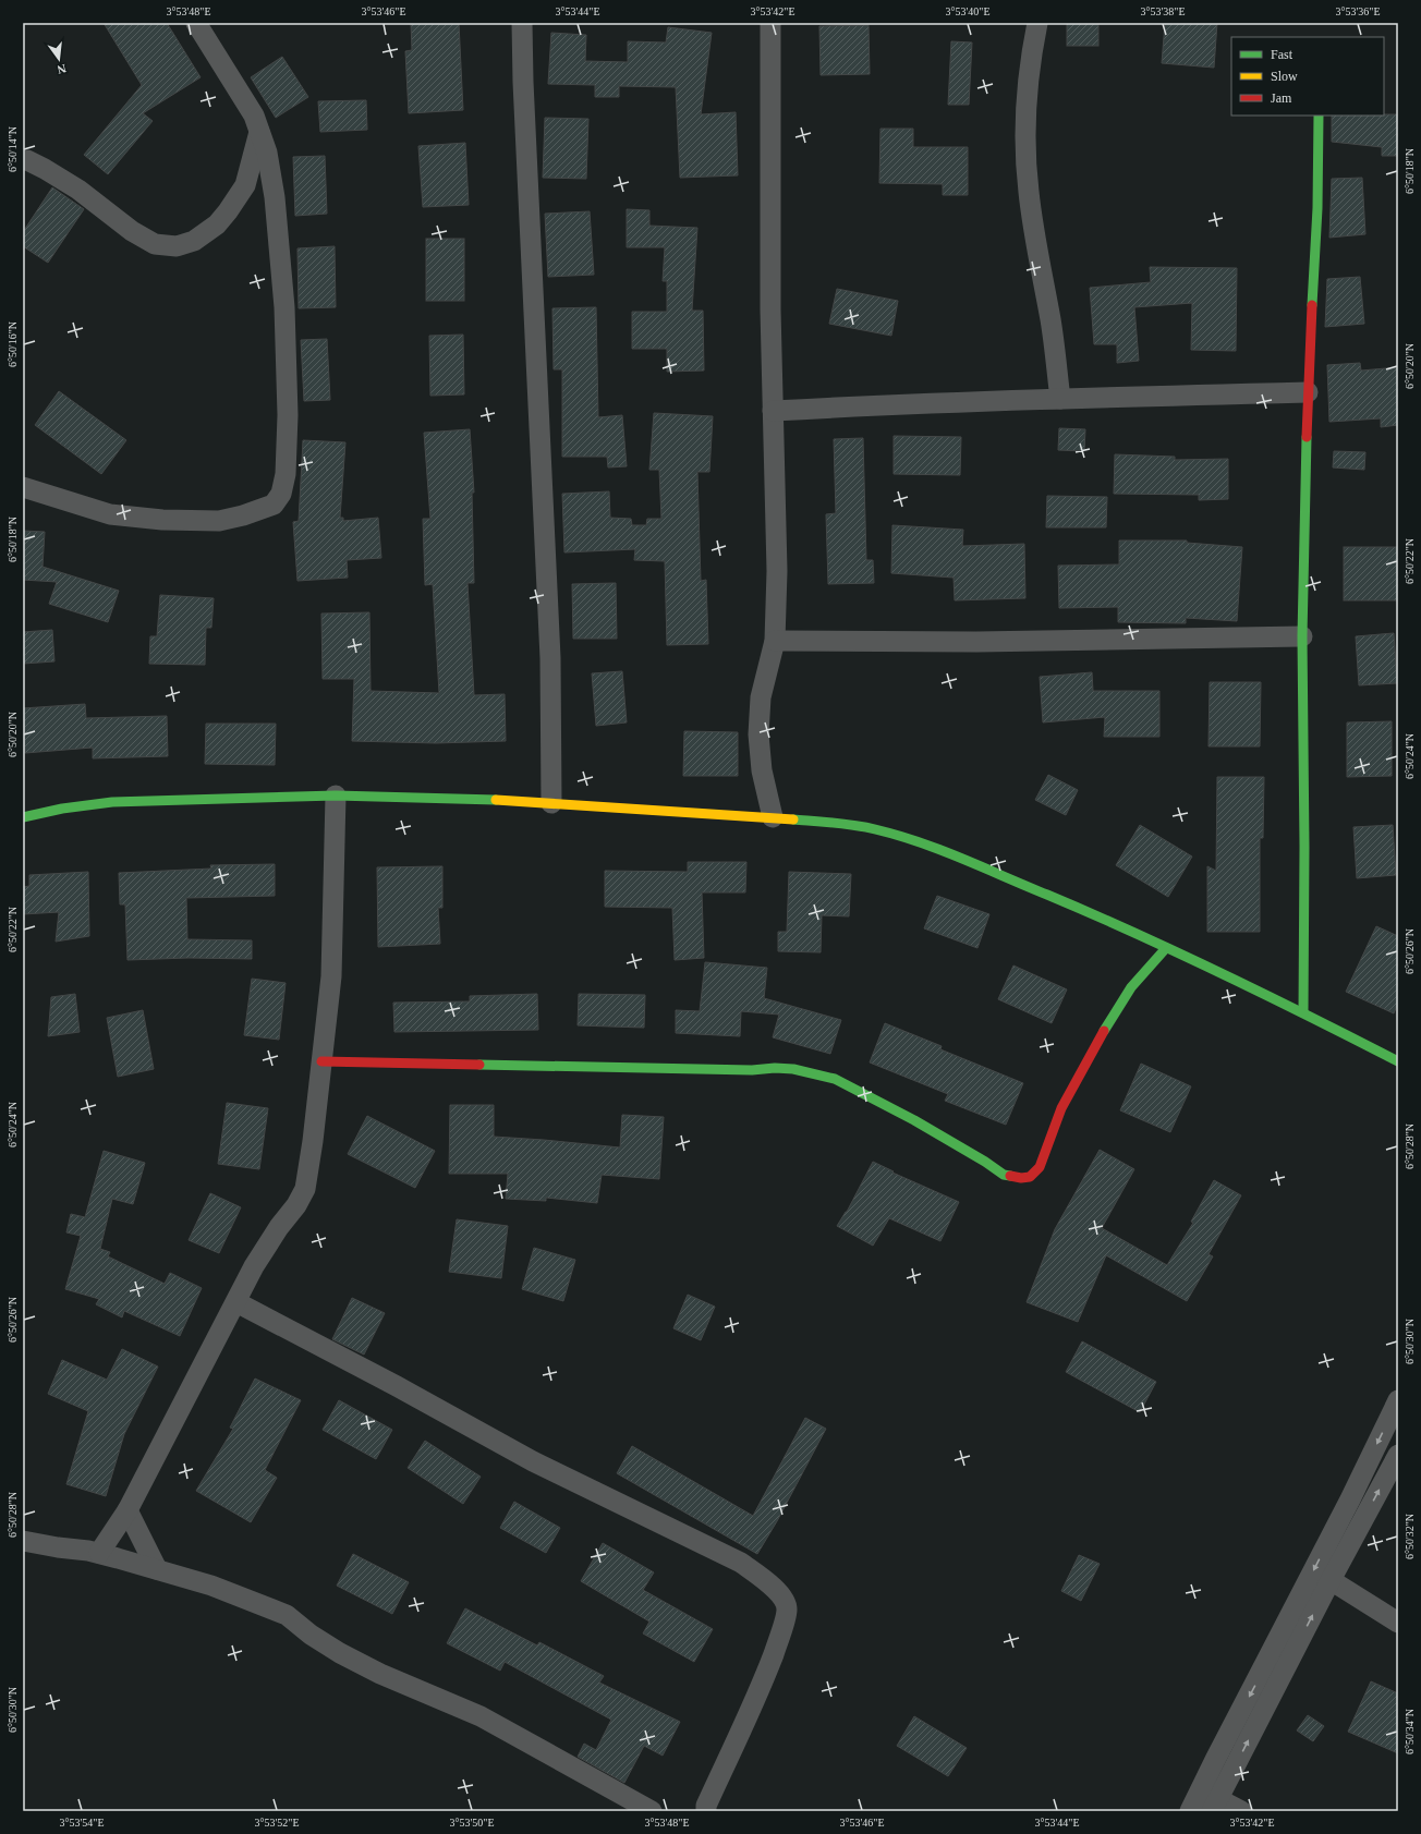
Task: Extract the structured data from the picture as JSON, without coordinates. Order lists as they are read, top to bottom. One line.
{"legend":["Fast","Slow","Jam"],"north":"bottom","coordinates":["3°53'48\"E","3°53'46\"E","3°53'44\"E","3°53'42\"E","3°53'40\"E","3°53'38\"E","3°53'36\"E","6°50'14\"N","6°50'18\"N","6°50'16\"N","6°50'20\"N","6°50'22\"N","6°50'24\"N","6°50'26\"N","6°50'28\"N","6°50'30\"N","6°50'32\"N","6°50'34\"N","3°53'54\"E","3°53'52\"E","3°53'50\"E"]}
